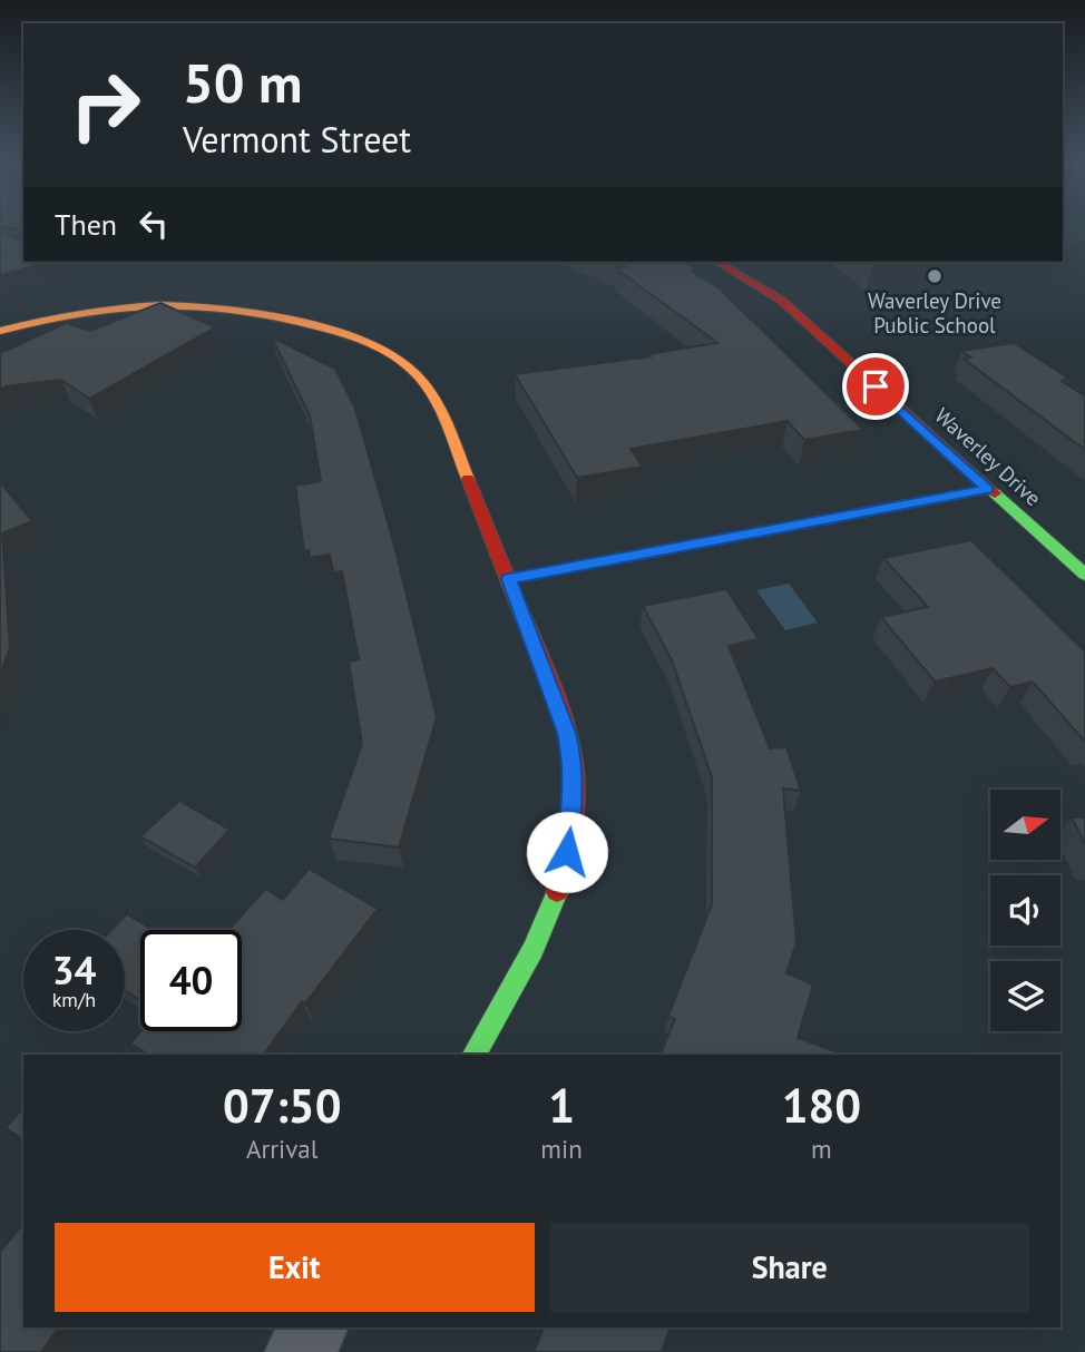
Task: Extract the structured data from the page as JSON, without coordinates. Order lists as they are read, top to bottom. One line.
{"streets":{"street":["Waverley Drive"]},"places":["Waverley Drive Public School"],"north":"right","page":{"turn":["50 m","Vermont Street"],"then":"Then","speed":"34 km/h","limit":"40","eta":["07:50","Arrival","1","min","180","m"],"buttons":["Exit","Share"]}}
